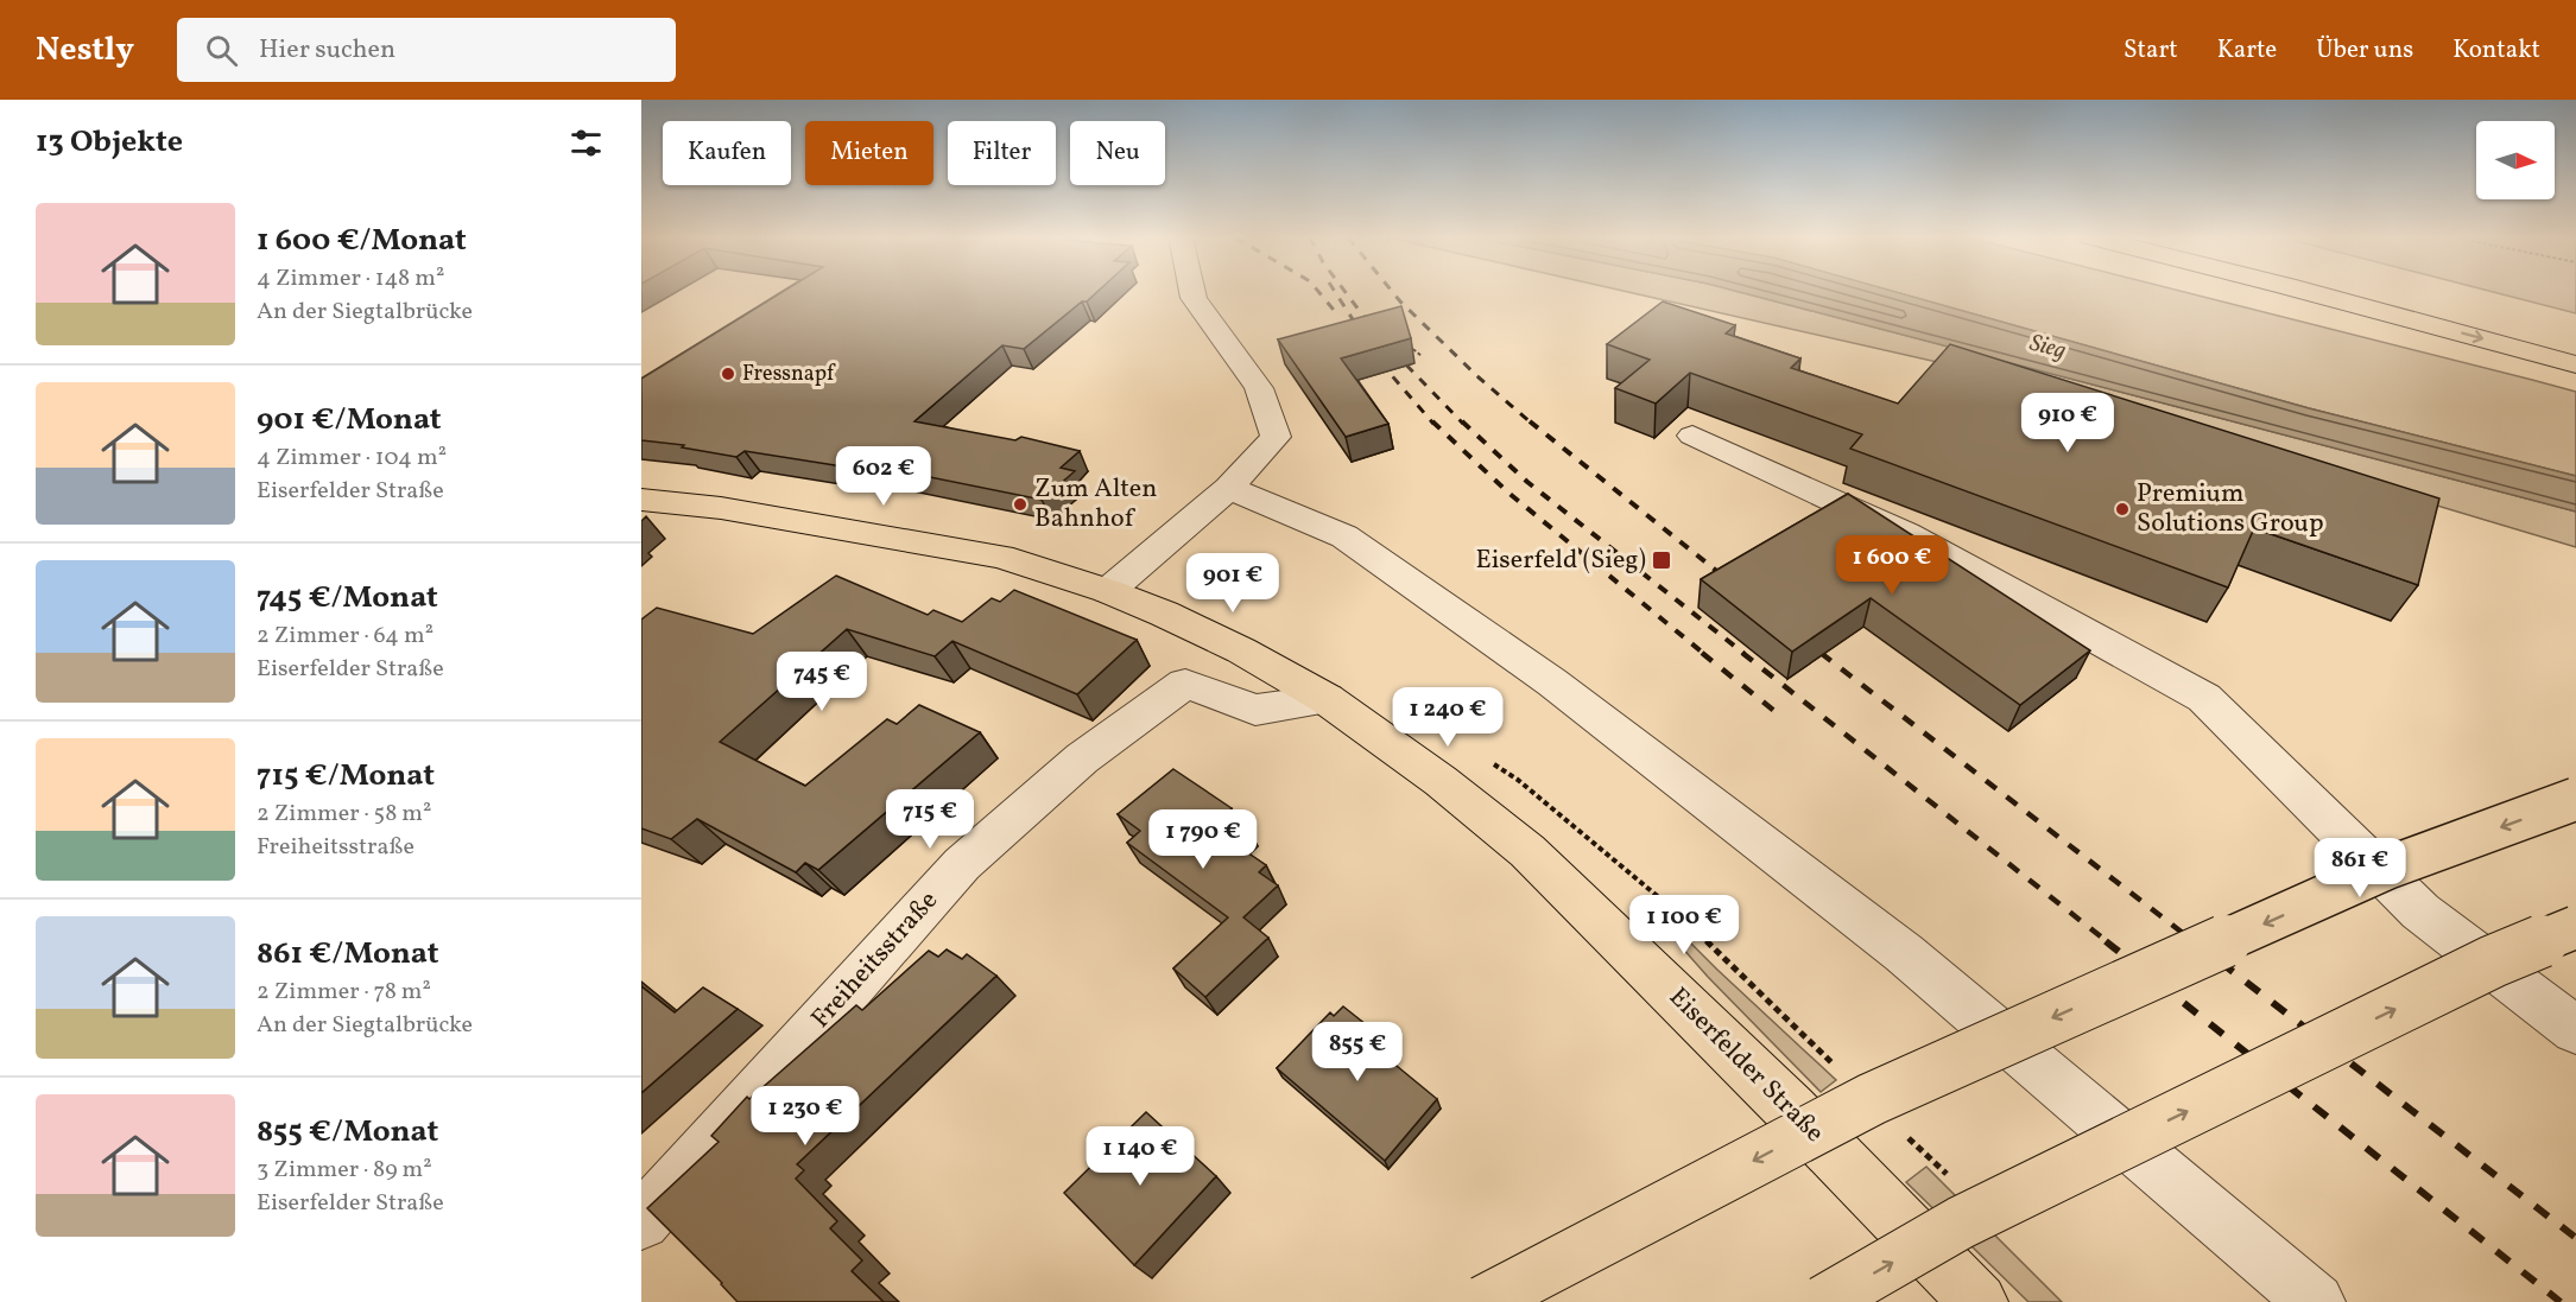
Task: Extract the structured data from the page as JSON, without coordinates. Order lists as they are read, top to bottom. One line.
{"streets":{"main road":["Eiserfelder Straße"],"street":["Freiheitsstraße"]},"crossings":[["Freiheitsstraße","Eiserfelder Straße"]],"water":["Sieg"],"places":{"other":["Fressnapf","Zum Alten Bahnhof","Premium Solutions Group"],"transit":["Eiserfeld (Sieg)"]},"north":"right","page":{"header":"Nestly","search":"Hier suchen","nav":["Start","Karte","Über uns","Kontakt"],"heading":"13 Objekte","chip":["Kaufen","Mieten","Filter","Neu"],"list":[{"name":"1 600 €/Monat","note":"4 Zimmer · 148 m² · An der Siegtalbrücke"},{"name":"901 €/Monat","note":"4 Zimmer · 104 m² · Eiserfelder Straße"},{"name":"745 €/Monat","note":"2 Zimmer · 64 m² · Eiserfelder Straße"},{"name":"715 €/Monat","note":"2 Zimmer · 58 m² · Freiheitsstraße"},{"name":"861 €/Monat","note":"2 Zimmer · 78 m² · An der Siegtalbrücke"},{"name":"855 €/Monat","note":"3 Zimmer · 89 m² · Eiserfelder Straße"}],"price":["910 €","602 €","1 600 €","901 €","745 €","1 240 €","715 €","1 790 €","861 €","1 100 €","855 €","1 230 €","1 140 €"]}}
